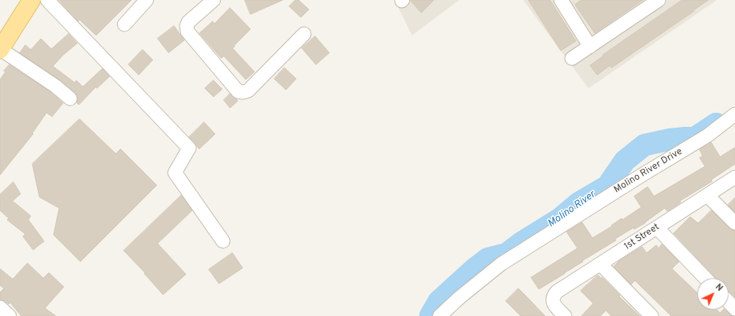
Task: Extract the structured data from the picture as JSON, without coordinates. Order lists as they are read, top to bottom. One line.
{"streets":{"street":["Molino River Drive","1st Street"]},"water":["Molino River"],"north":"top right"}
